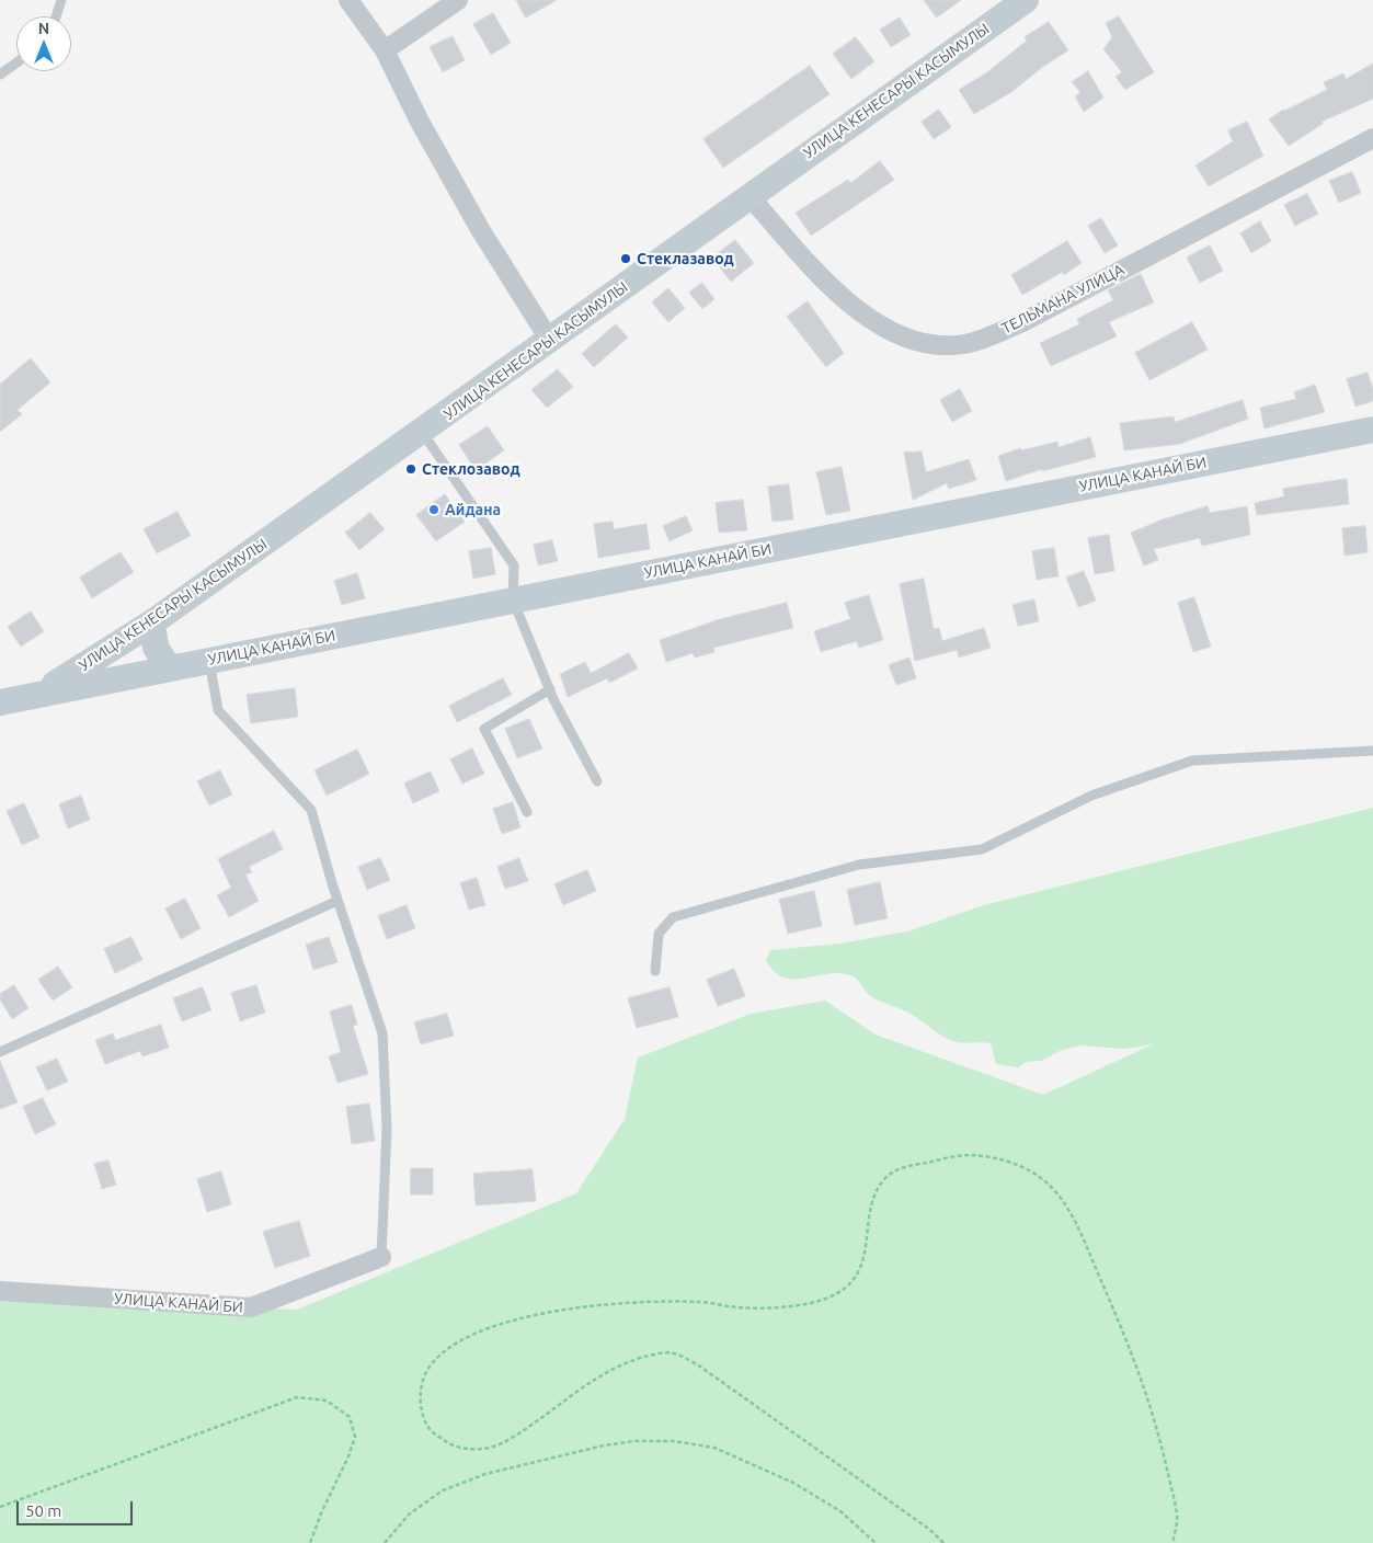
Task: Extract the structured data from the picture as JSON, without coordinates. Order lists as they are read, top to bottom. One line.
{"streets":{"main road":["УЛИЦА КЕНЕСАРЫ КАСЫМУЛЫ","УЛИЦА КАНАЙ БИ"],"street":["ТЕЛЬМАНА УЛИЦА"]},"crossings":[["УЛИЦА КЕНЕСАРЫ КАСЫМУЛЫ","ТЕЛЬМАНА УЛИЦА"],["УЛИЦА КЕНЕСАРЫ КАСЫМУЛЫ","УЛИЦА КАНАЙ БИ"]],"places":["Стеклазавод","Стеклозавод","Айдана"],"scale_bar":"50 m","north":"top"}
